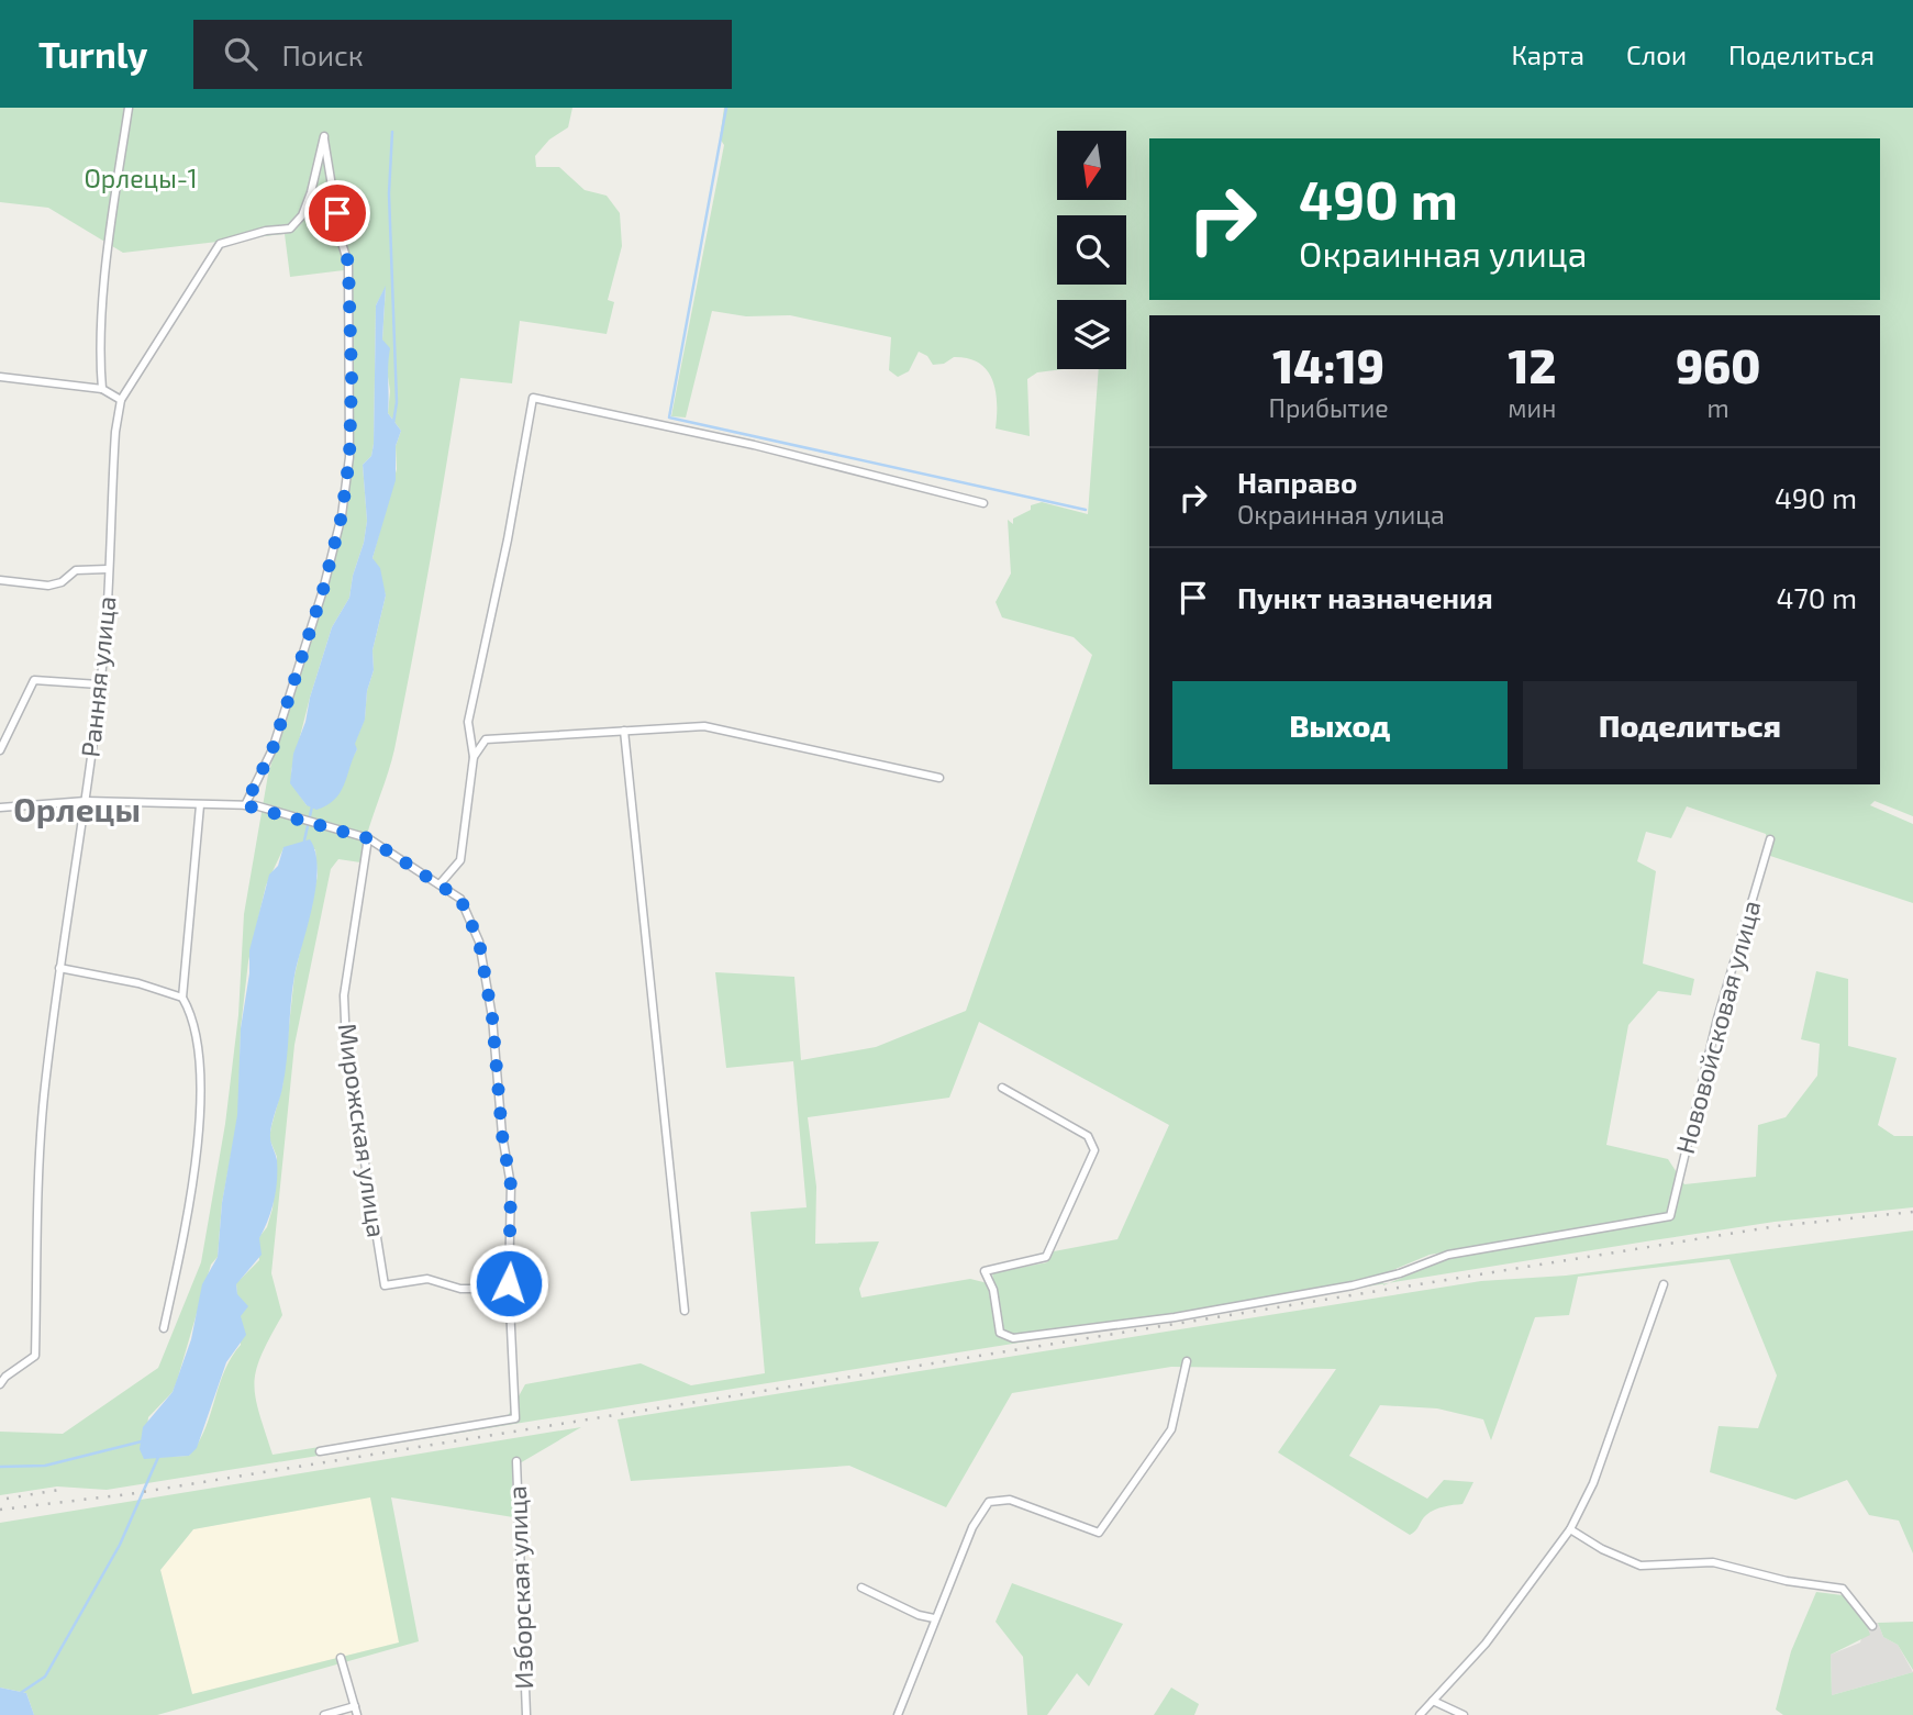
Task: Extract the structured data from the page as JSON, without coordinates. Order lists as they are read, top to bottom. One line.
{"streets":{"street":["Ранняя улица","Нововойсковая улица","Мирожская улица","Изборская улица"]},"districts":["Орлецы"],"parks":["Орлецы-1"],"north":"bottom","page":{"header":"Turnly","search":"Поиск","nav":["Карта","Слои","Поделиться"],"turn":["490 m","Окраинная улица"],"eta":["14:19","Прибытие","12","мин","960","m"],"list":[{"name":"Направо","note":"Окраинная улица","value":"490 m"},{"name":"Пункт назначения","value":"470 m"}],"buttons":["Выход","Поделиться"]}}
